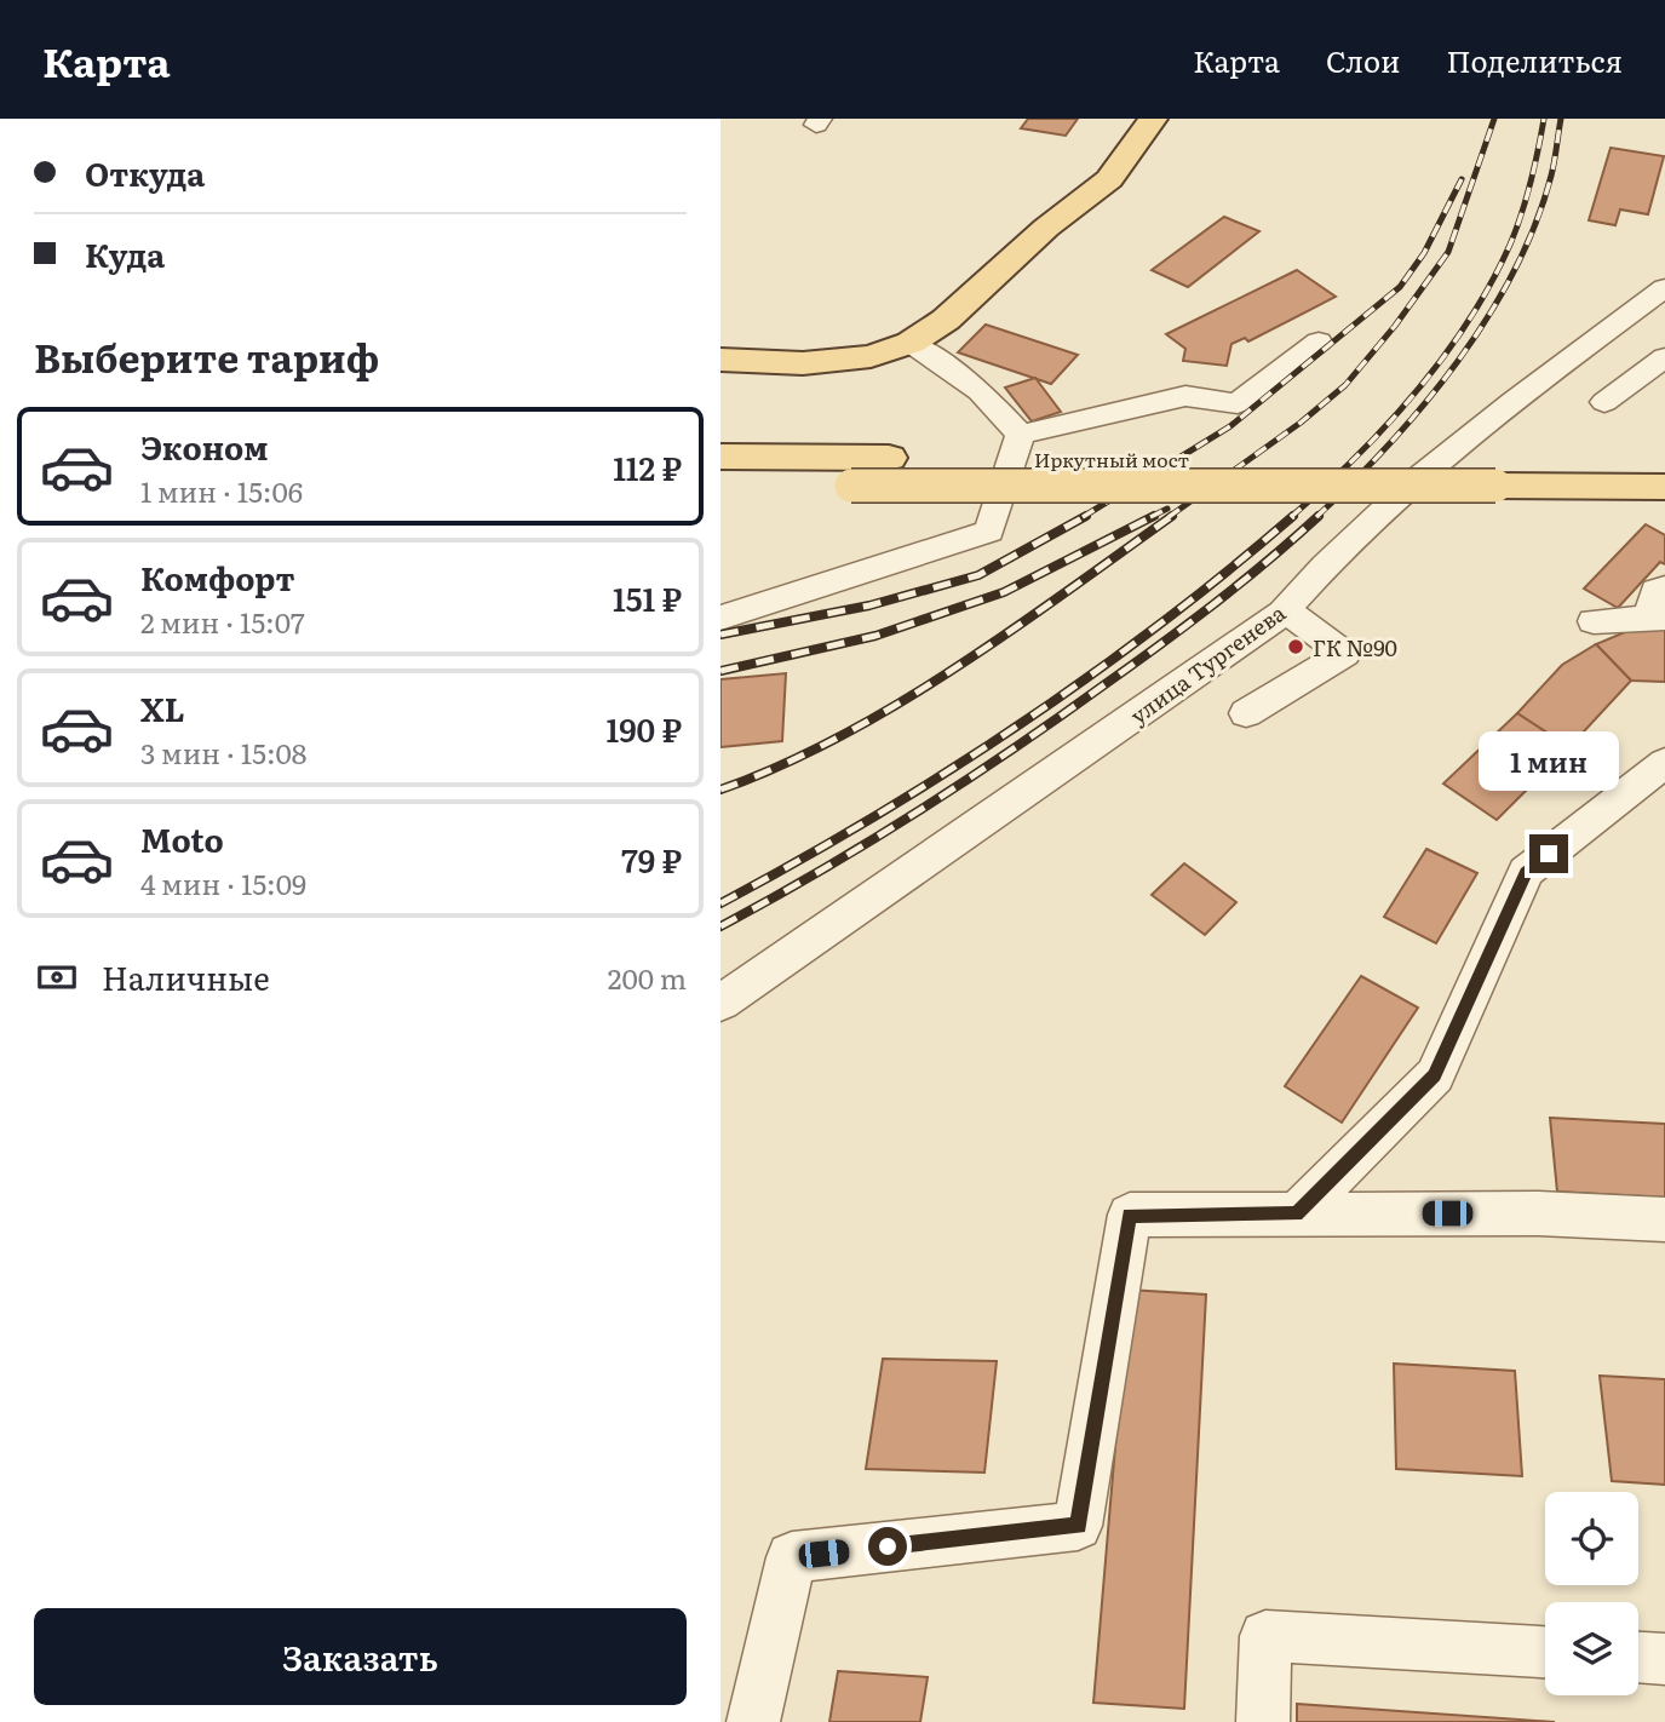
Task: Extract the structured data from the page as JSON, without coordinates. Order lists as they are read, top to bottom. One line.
{"streets":{"main road":["Иркутный мост"],"street":["улица Тургенева"]},"places":["ГК №90"],"page":{"header":"Карта","nav":["Карта","Слои","Поделиться"],"banner":["Откуда","Куда"],"heading":"Выберите тариф","list":[{"name":"Эконом","note":"1 мин · 15:06","value":"112 ₽"},{"name":"Комфорт","note":"2 мин · 15:07","value":"151 ₽"},{"name":"XL","note":"3 мин · 15:08","value":"190 ₽"},{"name":"Moto","note":"4 мин · 15:09","value":"79 ₽"}],"bubble":"1 мин","pay":["Наличные","200 m"],"buttons":"Заказать"}}
